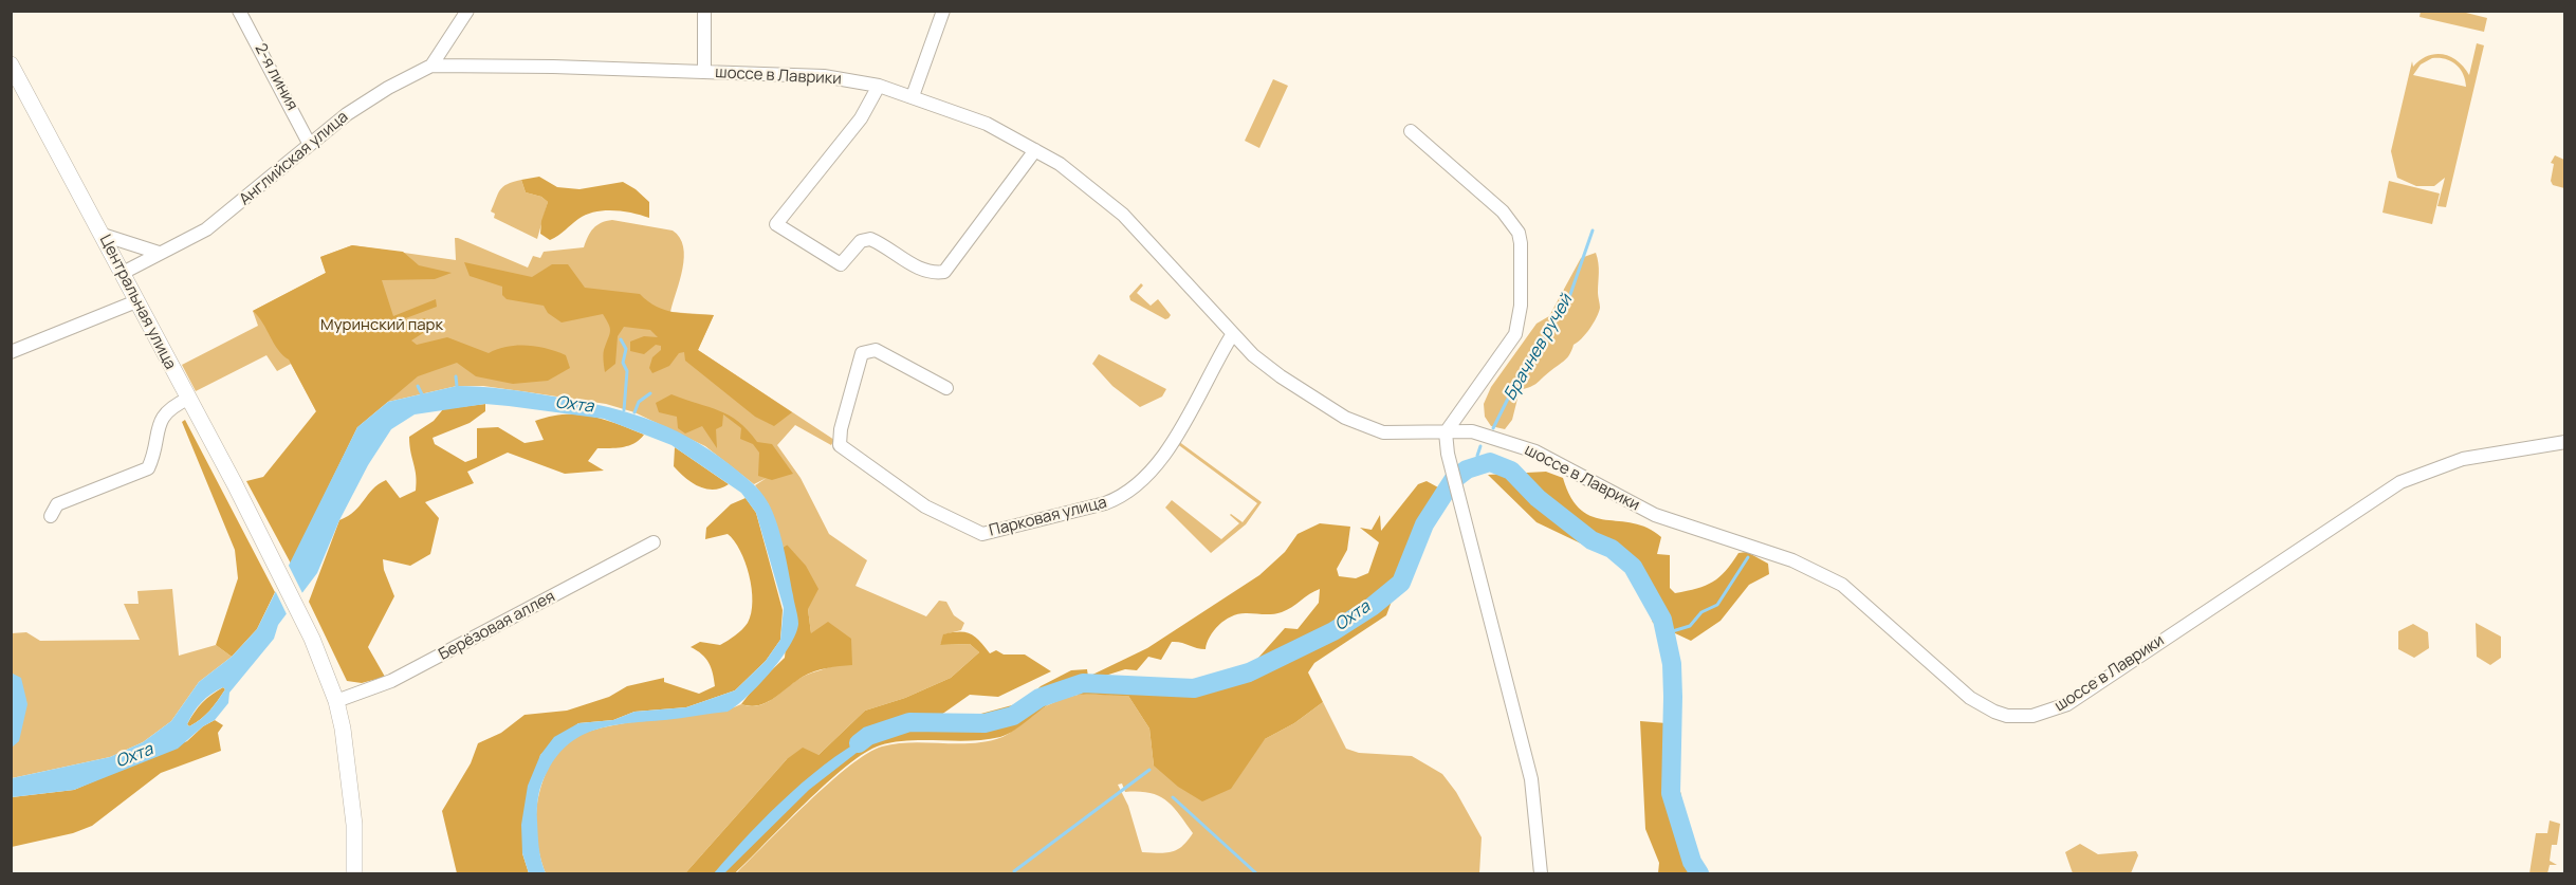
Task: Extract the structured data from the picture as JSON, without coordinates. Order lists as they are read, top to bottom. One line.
{"streets":{"main road":["Центральная улица"],"street":["шоссе в Лаврики","2-я линия","Английская улица","Парковая улица","Берёзовая аллея"]},"crossings":[["шоссе в Лаврики","Английская улица"],["шоссе в Лаврики","Парковая улица"],["2-я линия","Английская улица"],["Английская улица","Центральная улица"],["Центральная улица","Берёзовая аллея"]],"water":["Брачнев ручей","Охта"],"parks":["Муринский парк"]}
